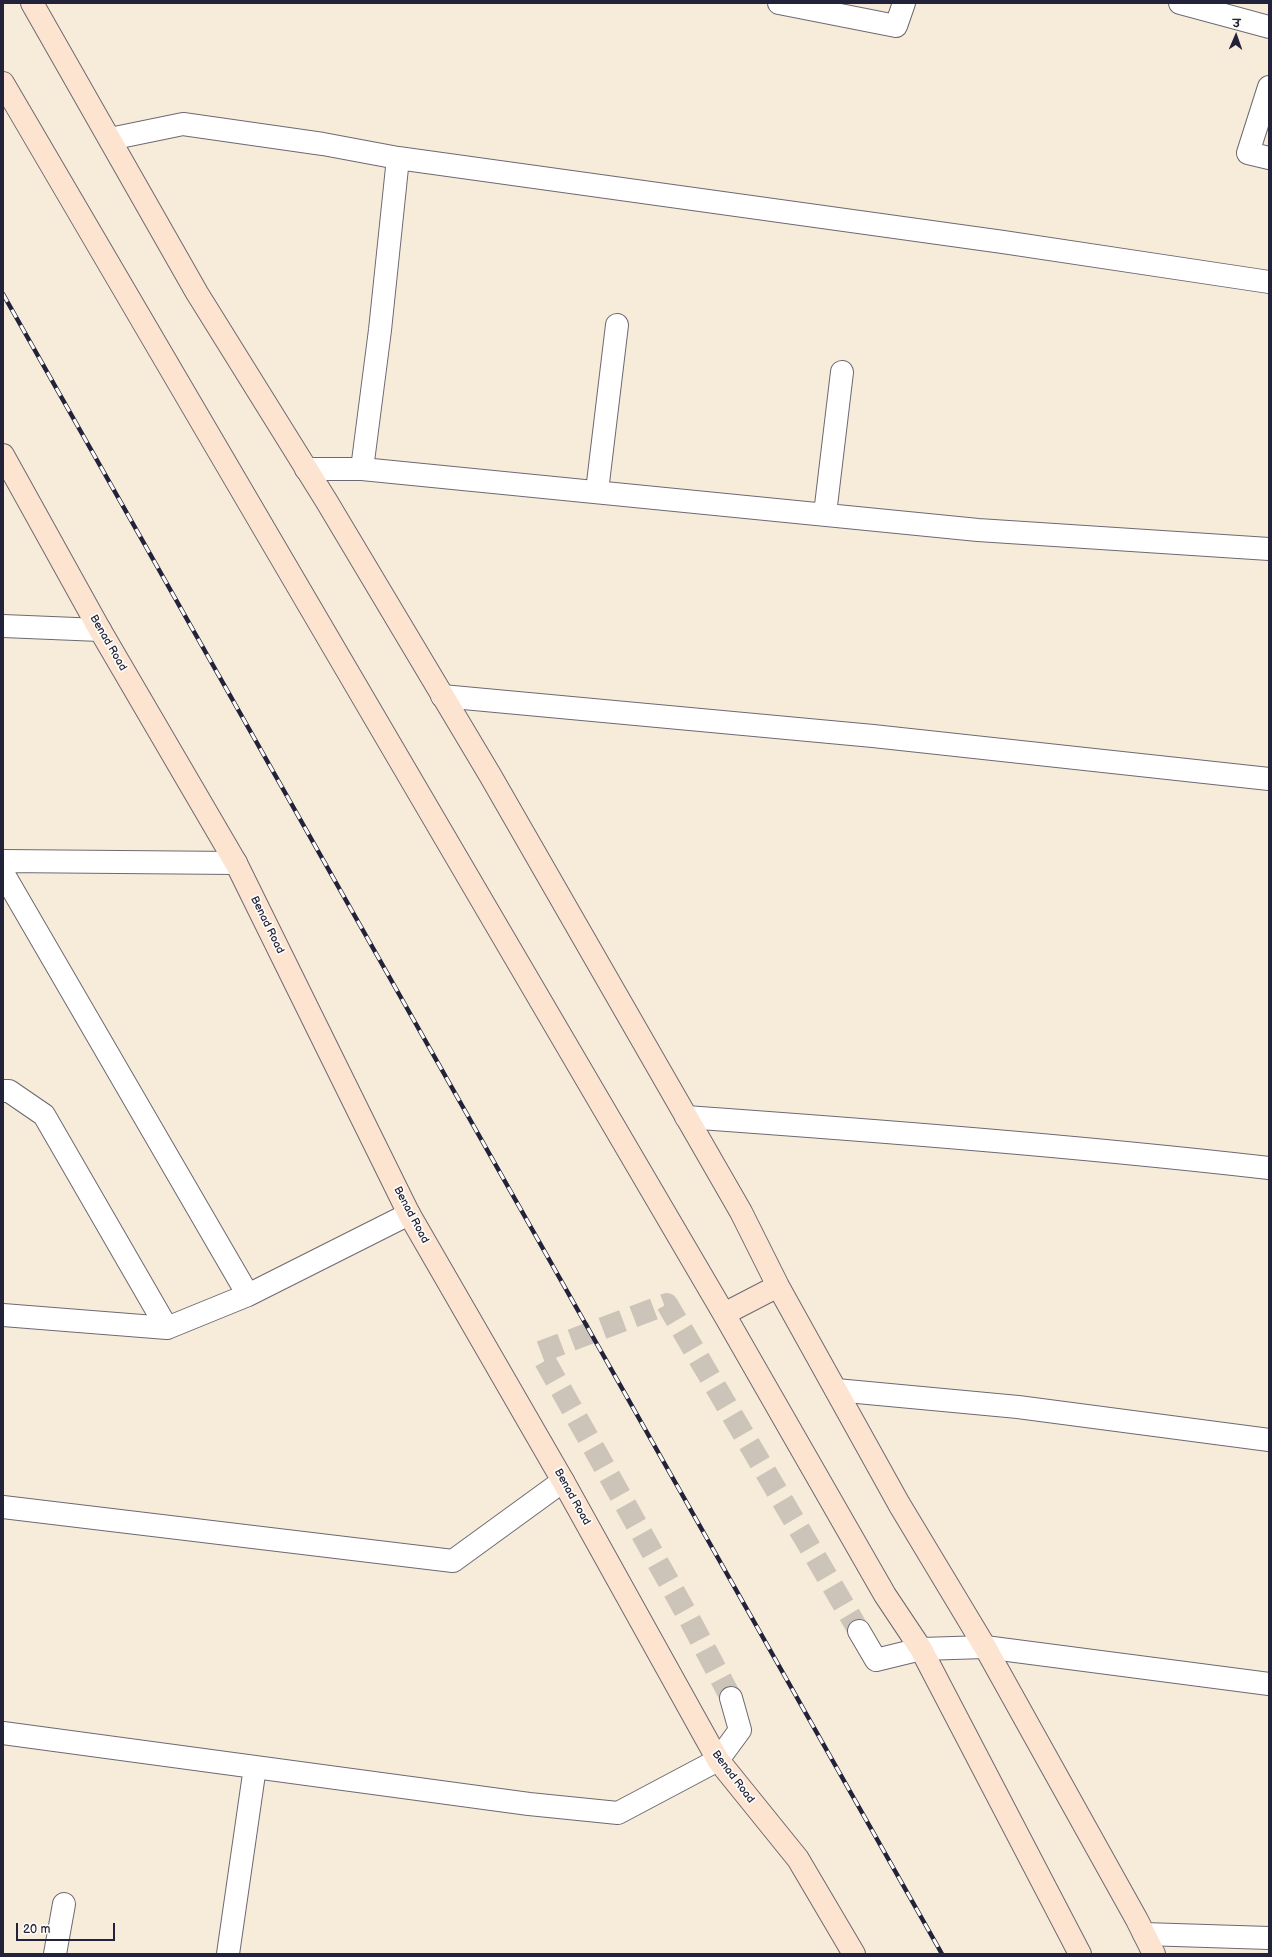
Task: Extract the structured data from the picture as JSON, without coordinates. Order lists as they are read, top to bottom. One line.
{"streets":{"main road":["Benad Road"]},"scale_bar":"20 m","north":"top"}
